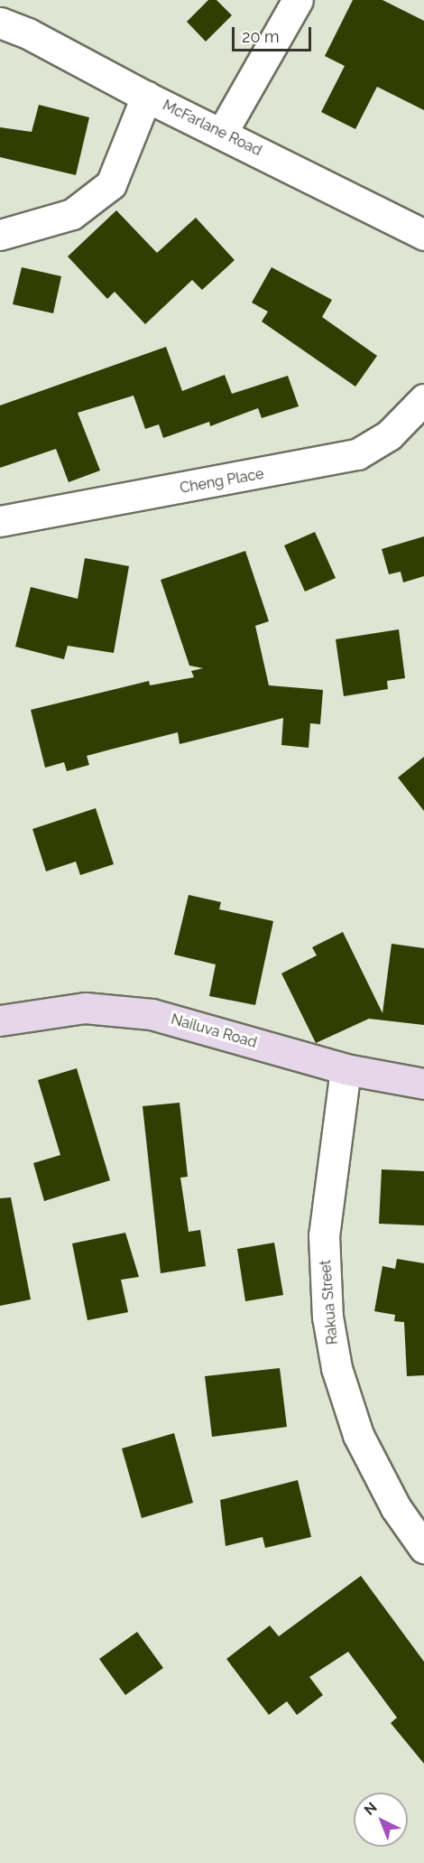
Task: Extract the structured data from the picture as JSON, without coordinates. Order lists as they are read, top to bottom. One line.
{"streets":{"main road":["Nailuva Road"],"street":["McFarlane Road","Cheng Place","Rakua Street"]},"crossings":[["Nailuva Road","Rakua Street"]],"scale_bar":"20 m","north":"top left"}
